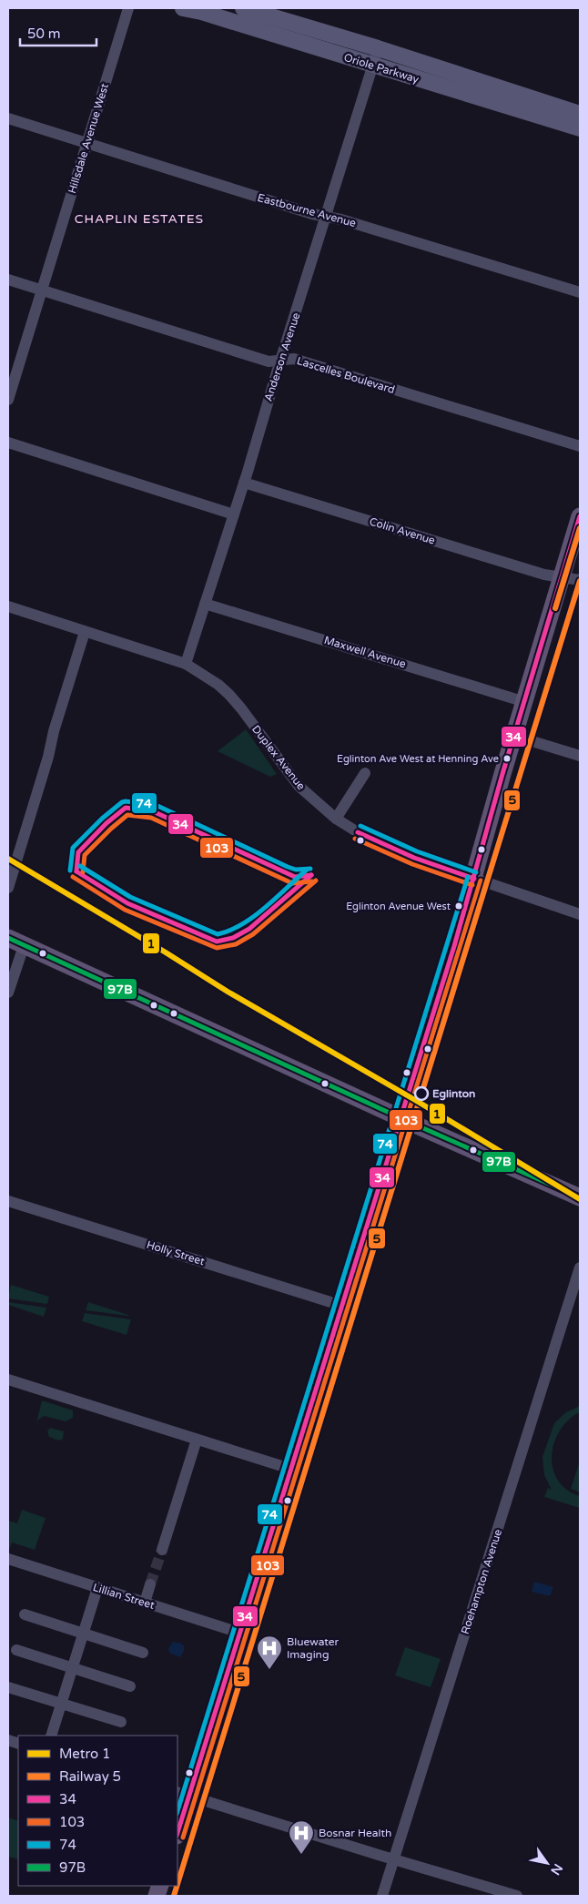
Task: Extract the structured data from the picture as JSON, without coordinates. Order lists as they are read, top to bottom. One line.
{"streets":{"street":["Oriole Parkway","Hillsdale Avenue West","Eastbourne Avenue","Anderson Avenue","Lascelles Boulevard","Colin Avenue","Maxwell Avenue","Duplex Avenue","Holly Street","Roehampton Avenue","Lillian Street"]},"crossings":[["Oriole Parkway","Anderson Avenue"],["Hillsdale Avenue West","Eastbourne Avenue"],["Hillsdale Avenue West","Lascelles Boulevard"],["Eastbourne Avenue","Anderson Avenue"],["Anderson Avenue","Lascelles Boulevard"],["Anderson Avenue","Colin Avenue"],["Anderson Avenue","Maxwell Avenue"],["Anderson Avenue","Duplex Avenue"]],"districts":["CHAPLIN ESTATES"],"places":{"other":["Eglinton Ave West at Henning Ave","Eglinton Avenue West","Eglinton"],"hospital":["Bluewater Imaging","Bosnar Health"]},"lines":["transit line 34","rail line 5","transit line 74","transit line 103","metro line 1","transit line 97B"],"legend":["Metro 1","Railway 5","34","103","74","97B"],"scale_bar":"50 m","north":"bottom right"}
